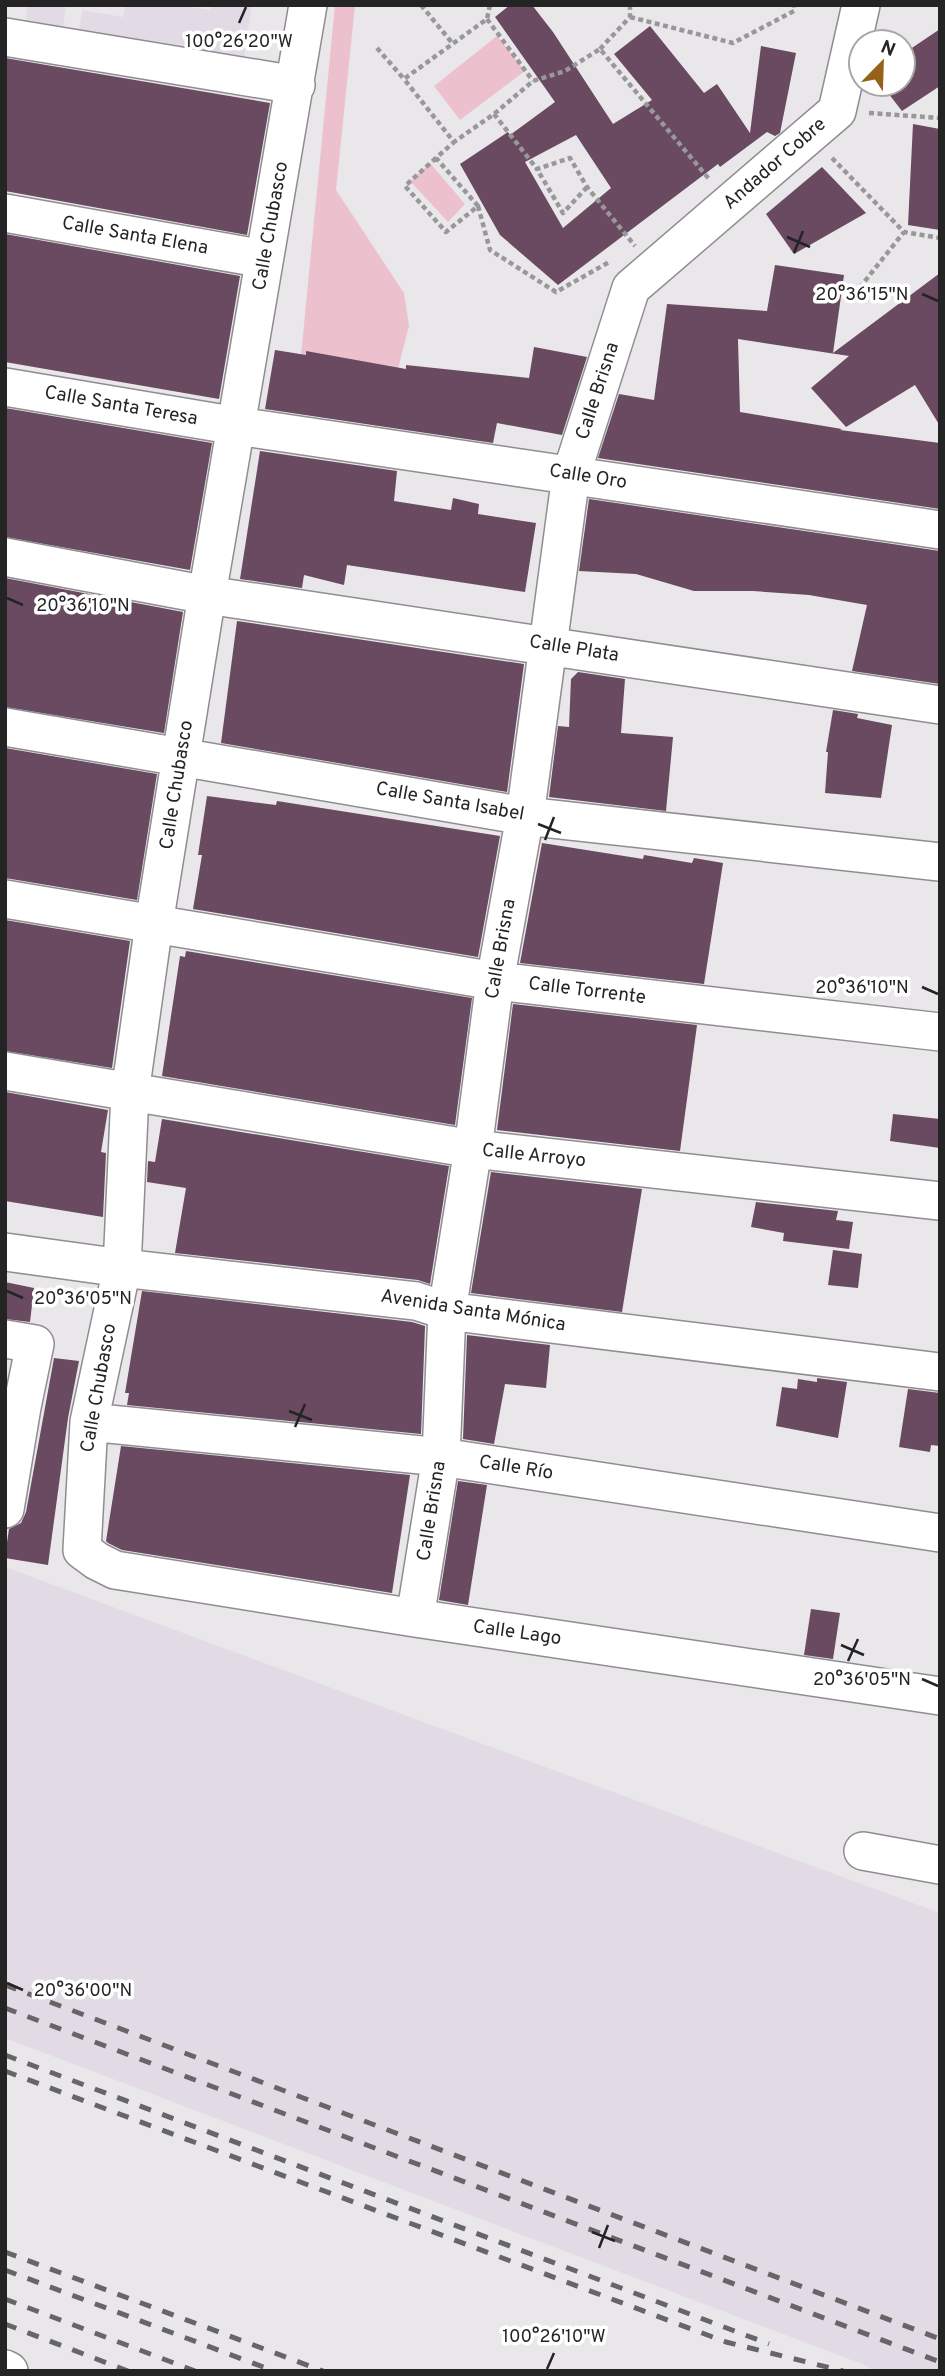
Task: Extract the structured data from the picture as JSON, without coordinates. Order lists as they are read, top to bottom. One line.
{"streets":{"street":["Andador Cobre","Calle Chubasco","Calle Santa Elena","Calle Brisna","Calle Santa Teresa","Calle Oro","Calle Plata","Calle Santa Isabel","Calle Torrente","Calle Arroyo","Avenida Santa Mónica","Calle Río","Calle Lago"]},"crossings":[["Andador Cobre","Calle Brisna"],["Calle Chubasco","Calle Santa Elena"],["Calle Chubasco","Calle Santa Teresa"],["Calle Chubasco","Calle Oro"],["Calle Chubasco","Calle Plata"],["Calle Chubasco","Calle Santa Isabel"],["Calle Chubasco","Calle Torrente"],["Calle Chubasco","Calle Arroyo"],["Calle Chubasco","Avenida Santa Mónica"],["Calle Chubasco","Calle Río"],["Calle Chubasco","Calle Lago"],["Calle Brisna","Calle Oro"],["Calle Brisna","Calle Plata"],["Calle Brisna","Calle Santa Isabel"],["Calle Brisna","Calle Torrente"],["Calle Brisna","Calle Arroyo"],["Calle Brisna","Avenida Santa Mónica"],["Calle Brisna","Calle Río"],["Calle Brisna","Calle Lago"],["Calle Santa Teresa","Calle Oro"]],"north":"top right","coordinates":["100°26'20\"W","20°36'15\"N","20°36'10\"N","20°36'05\"N","20°36'00\"N","100°26'10\"W"]}
